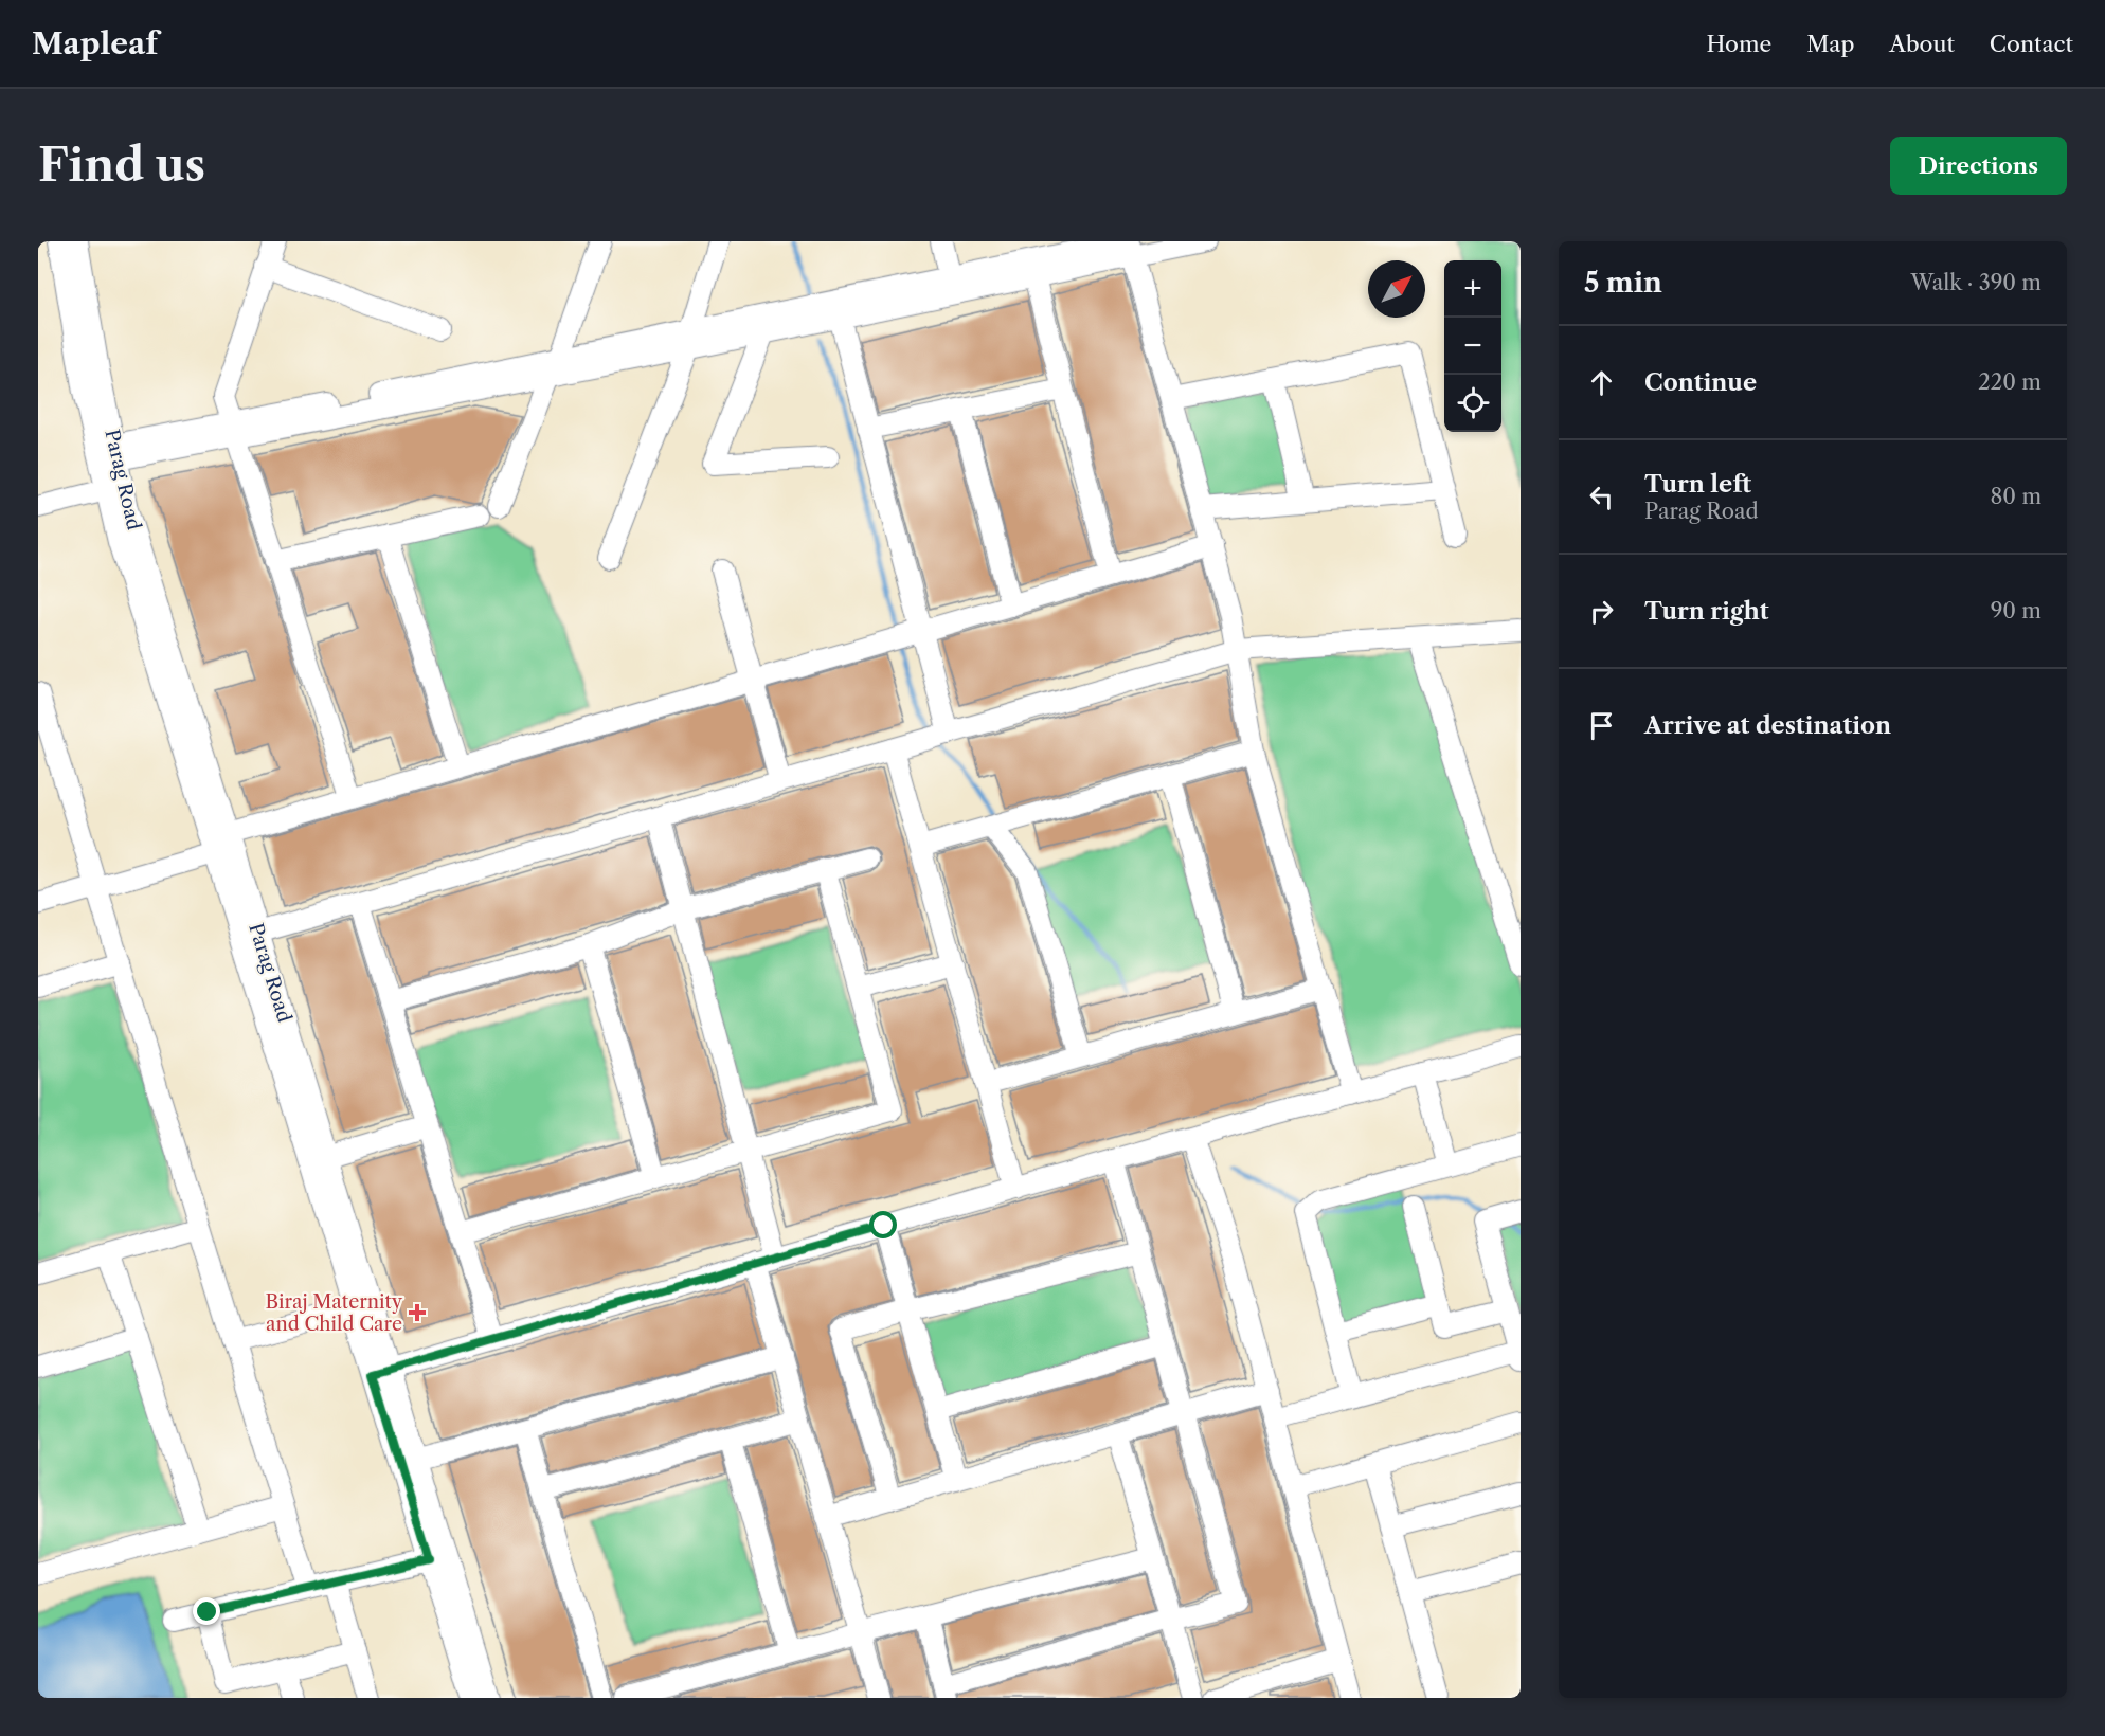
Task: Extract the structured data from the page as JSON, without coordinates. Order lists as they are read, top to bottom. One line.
{"streets":{"street":["Parag Road"]},"places":{"health":["Biraj Maternity and Child Care"]},"north":"top right","page":{"header":"Mapleaf","nav":["Home","Map","About","Contact"],"buttons":"Directions","title":"Find us","heading":["5 min","Walk · 390 m"],"map_buttons":["+","−"],"list":[["Continue","220 m"],["Turn left","Parag Road","80 m"],["Turn right","90 m"],"Arrive at destination"]}}
